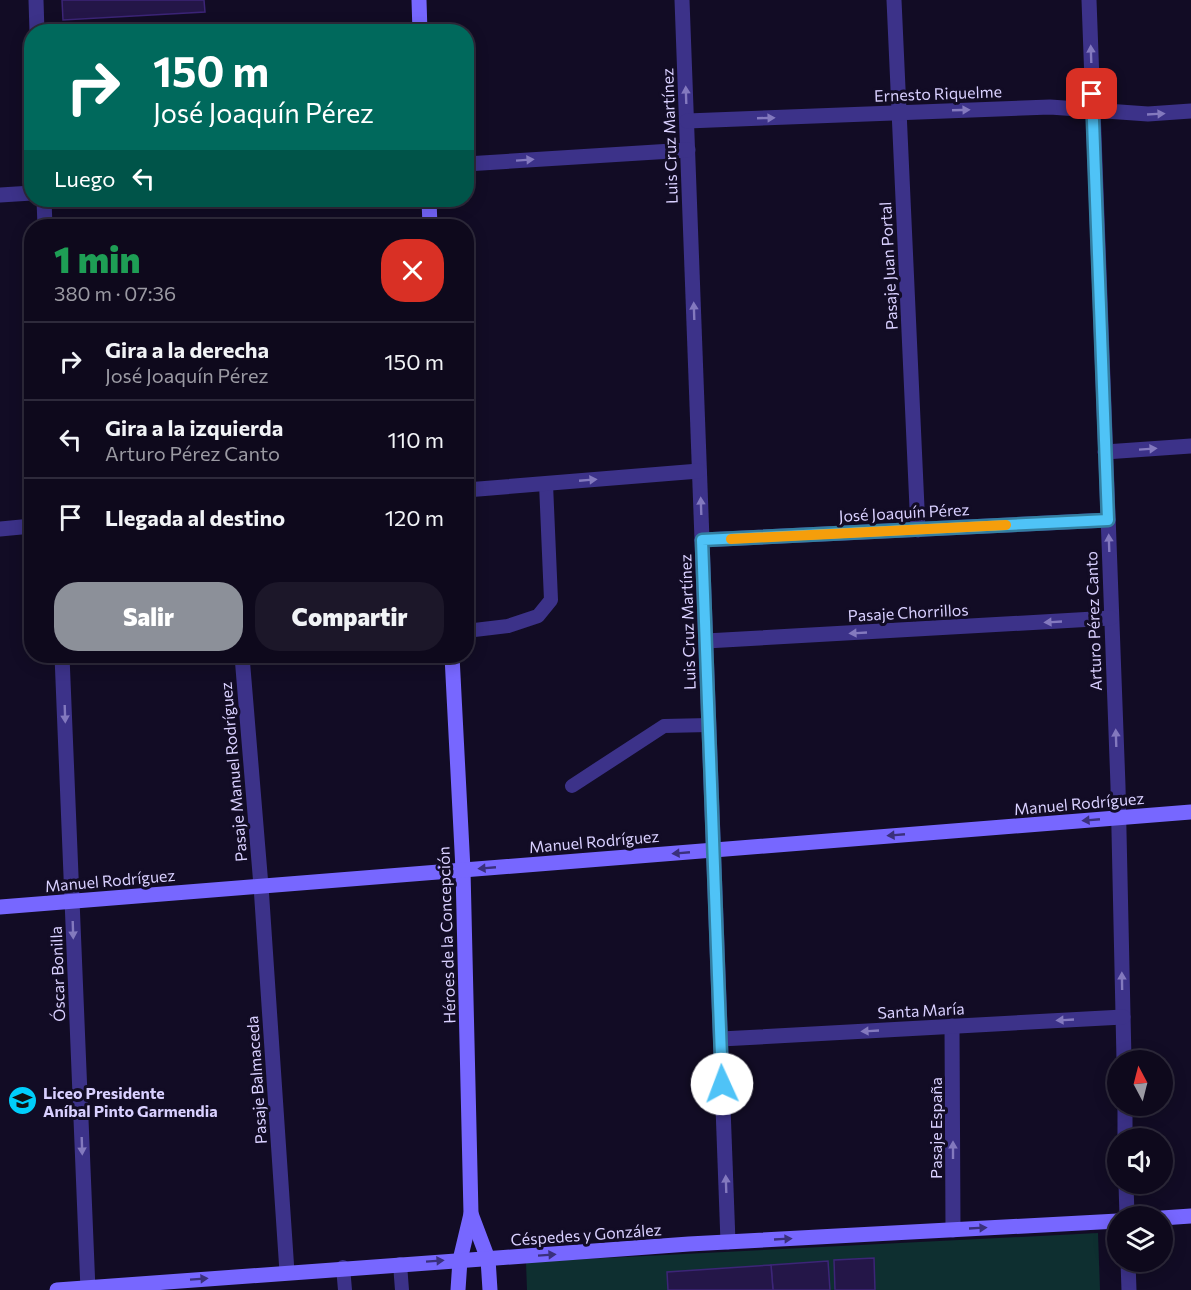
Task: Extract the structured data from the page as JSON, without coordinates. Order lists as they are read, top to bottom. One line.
{"streets":{"street":["Ernesto Riquelme","Luis Cruz Martínez","Pasaje Juan Portal","José Joaquín Pérez","Pasaje Chorrillos","Arturo Pérez Canto","Pasaje Manuel Rodríguez","Manuel Rodríguez","Héroes de la Concepción","Óscar Bonilla","Santa María","Pasaje Balmaceda","Pasaje España","Céspedes y González"]},"crossings":[["Ernesto Riquelme","Luis Cruz Martínez"],["Ernesto Riquelme","Pasaje Juan Portal"],["Ernesto Riquelme","Arturo Pérez Canto"],["Luis Cruz Martínez","José Joaquín Pérez"],["Luis Cruz Martínez","Pasaje Chorrillos"],["Luis Cruz Martínez","Manuel Rodríguez"],["Luis Cruz Martínez","Santa María"],["Luis Cruz Martínez","Céspedes y González"],["Pasaje Juan Portal","José Joaquín Pérez"],["José Joaquín Pérez","Arturo Pérez Canto"],["Pasaje Chorrillos","Arturo Pérez Canto"],["Arturo Pérez Canto","Manuel Rodríguez"],["Arturo Pérez Canto","Santa María"],["Pasaje Manuel Rodríguez","Manuel Rodríguez"],["Pasaje Manuel Rodríguez","Pasaje Balmaceda"],["Manuel Rodríguez","Héroes de la Concepción"],["Manuel Rodríguez","Óscar Bonilla"],["Manuel Rodríguez","Pasaje Balmaceda"],["Héroes de la Concepción","Céspedes y González"],["Óscar Bonilla","Céspedes y González"],["Santa María","Pasaje España"],["Pasaje Balmaceda","Céspedes y González"],["Pasaje España","Céspedes y González"]],"one_way":["Ernesto Riquelme","Luis Cruz Martínez","Pasaje Chorrillos","Arturo Pérez Canto","Manuel Rodríguez","Óscar Bonilla","Santa María","Pasaje España","Céspedes y González"],"places":{"school or university":["Liceo Presidente Aníbal Pinto Garmendia"]},"north":"top","page":{"turn":["150 m","José Joaquín Pérez"],"then":"Luego","heading":["1 min","380 m · 07:36"],"list":[{"name":"Gira a la derecha","note":"José Joaquín Pérez","value":"150 m"},{"name":"Gira a la izquierda","note":"Arturo Pérez Canto","value":"110 m"},{"name":"Llegada al destino","value":"120 m"}],"buttons":["Salir","Compartir"]}}
